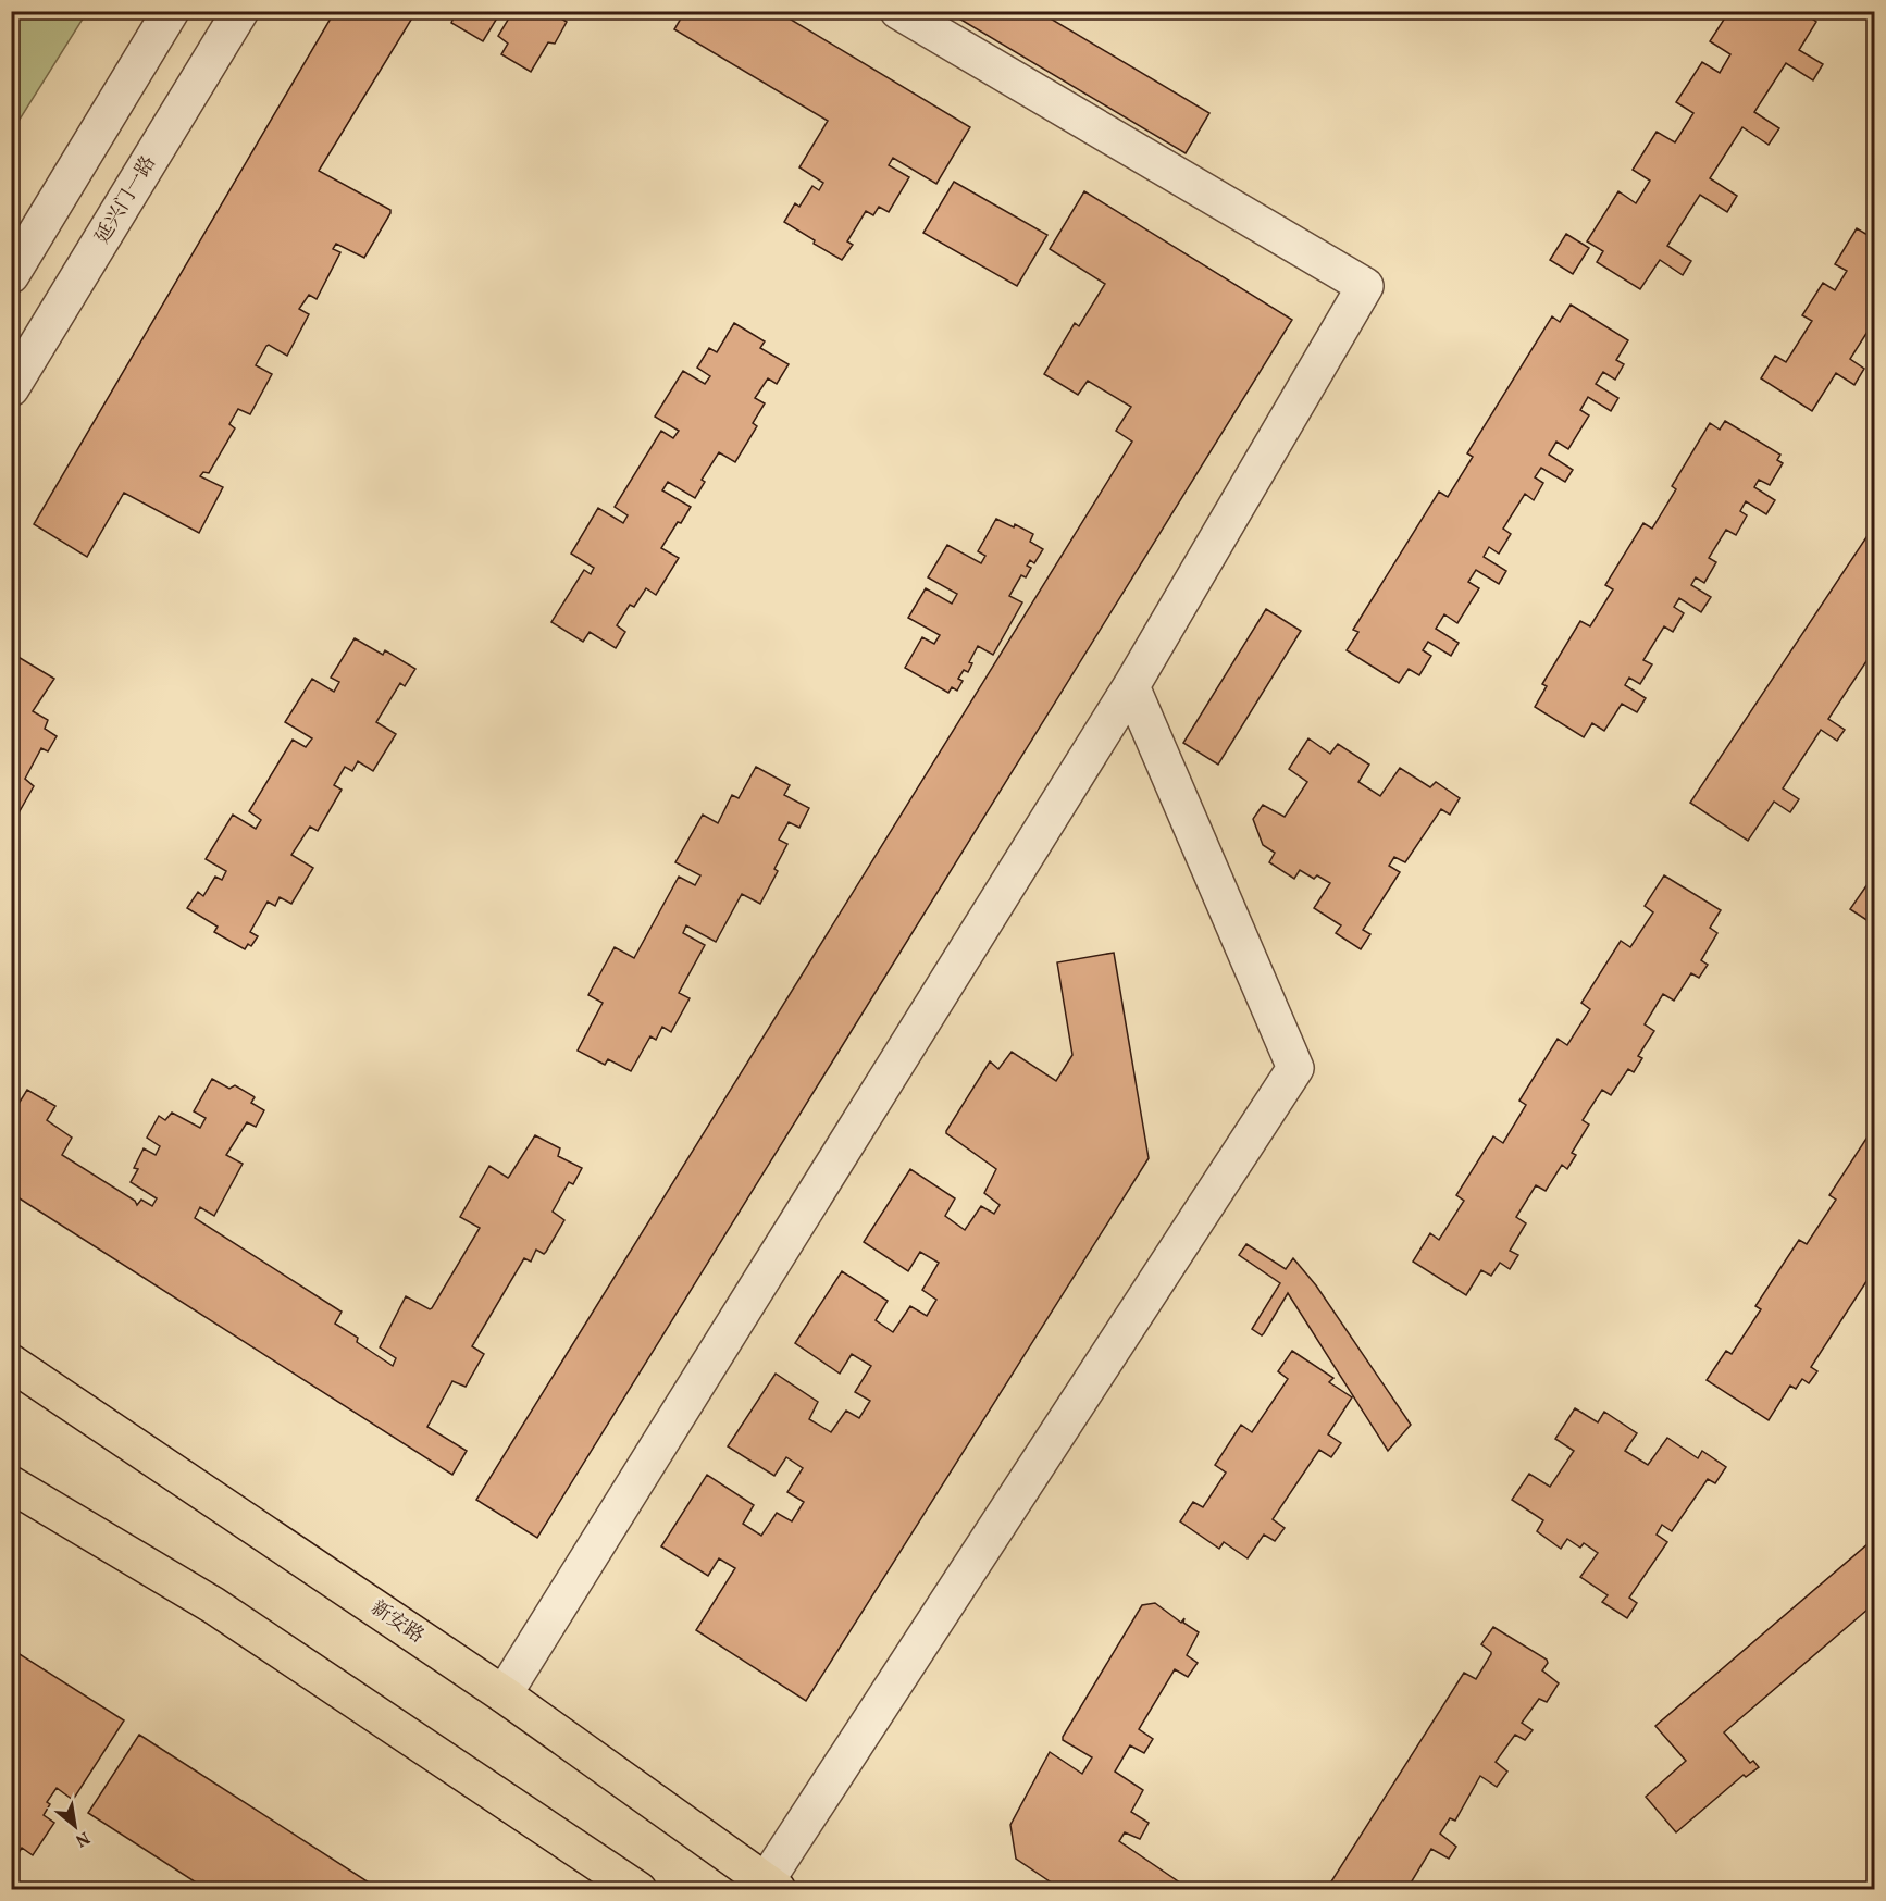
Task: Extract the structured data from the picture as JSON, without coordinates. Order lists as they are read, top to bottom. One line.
{"streets":{"main road":["新安路"],"street":["延兴门一路"]},"north":"bottom right"}
